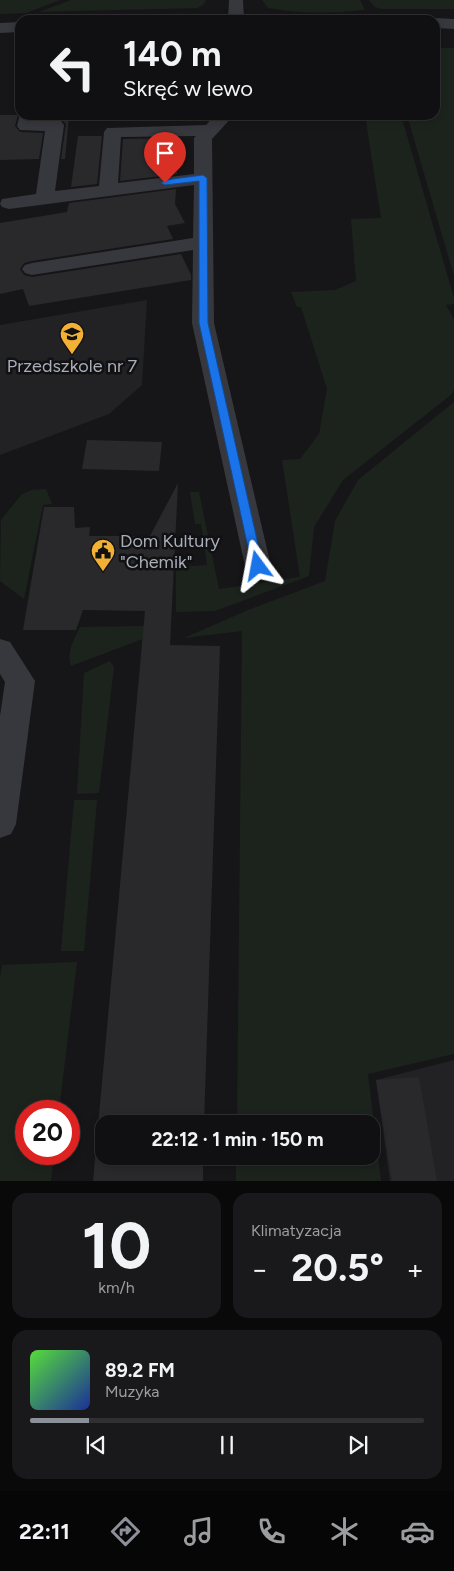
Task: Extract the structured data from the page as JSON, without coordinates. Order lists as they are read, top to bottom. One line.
{"places":{"school or university":["Przedszkole nr 7"],"public building":["Dom Kultury \"Chemik\""]},"page":{"turn":["140 m","Skręć w lewo"],"limit":"20","trip":"22:12 · 1 min · 150 m","tile":[["10","km/h"],"Klimatyzacja"],"heat":["−","20.5°","+"],"song":["89.2 FM","Muzyka"],"tabs":"22:11"}}
